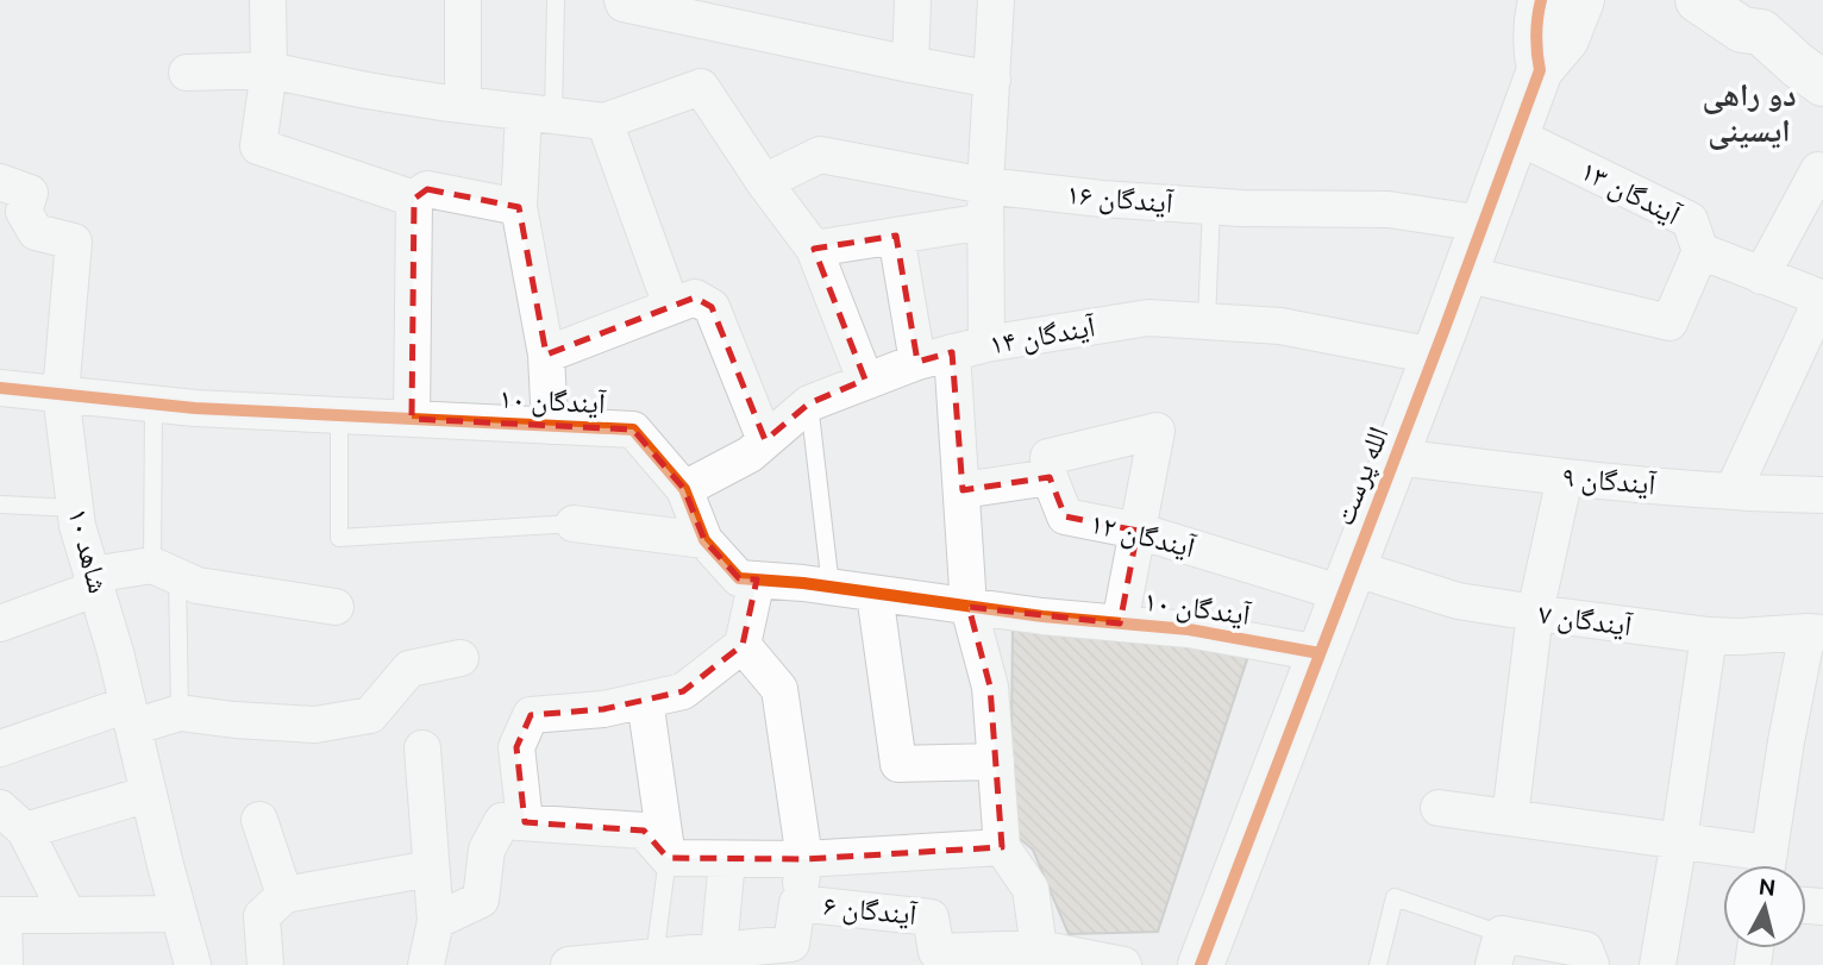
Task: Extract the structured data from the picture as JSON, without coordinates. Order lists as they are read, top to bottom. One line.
{"streets":{"street":["آیندگان ۱۳","آیندگان ۱۶","آیندگان ۱۴","آیندگان ۱۰","الله پرست","آیندگان ۹","آیندگان ۱۲","شاهد ۱۰","آیندگان ۷","آیندگان ۶"]},"crossings":[["آیندگان ۱۳","الله پرست"],["آیندگان ۱۶","الله پرست"],["آیندگان ۱۴","آیندگان ۱۰"],["آیندگان ۱۴","الله پرست"],["آیندگان ۱۰","الله پرست"],["آیندگان ۱۰","شاهد ۱۰"],["الله پرست","آیندگان ۹"],["الله پرست","آیندگان ۱۲"],["الله پرست","آیندگان ۷"],["آیندگان ۱۲","آیندگان ۷"]],"districts":["دو راهی ایسینی"],"north":"top"}
